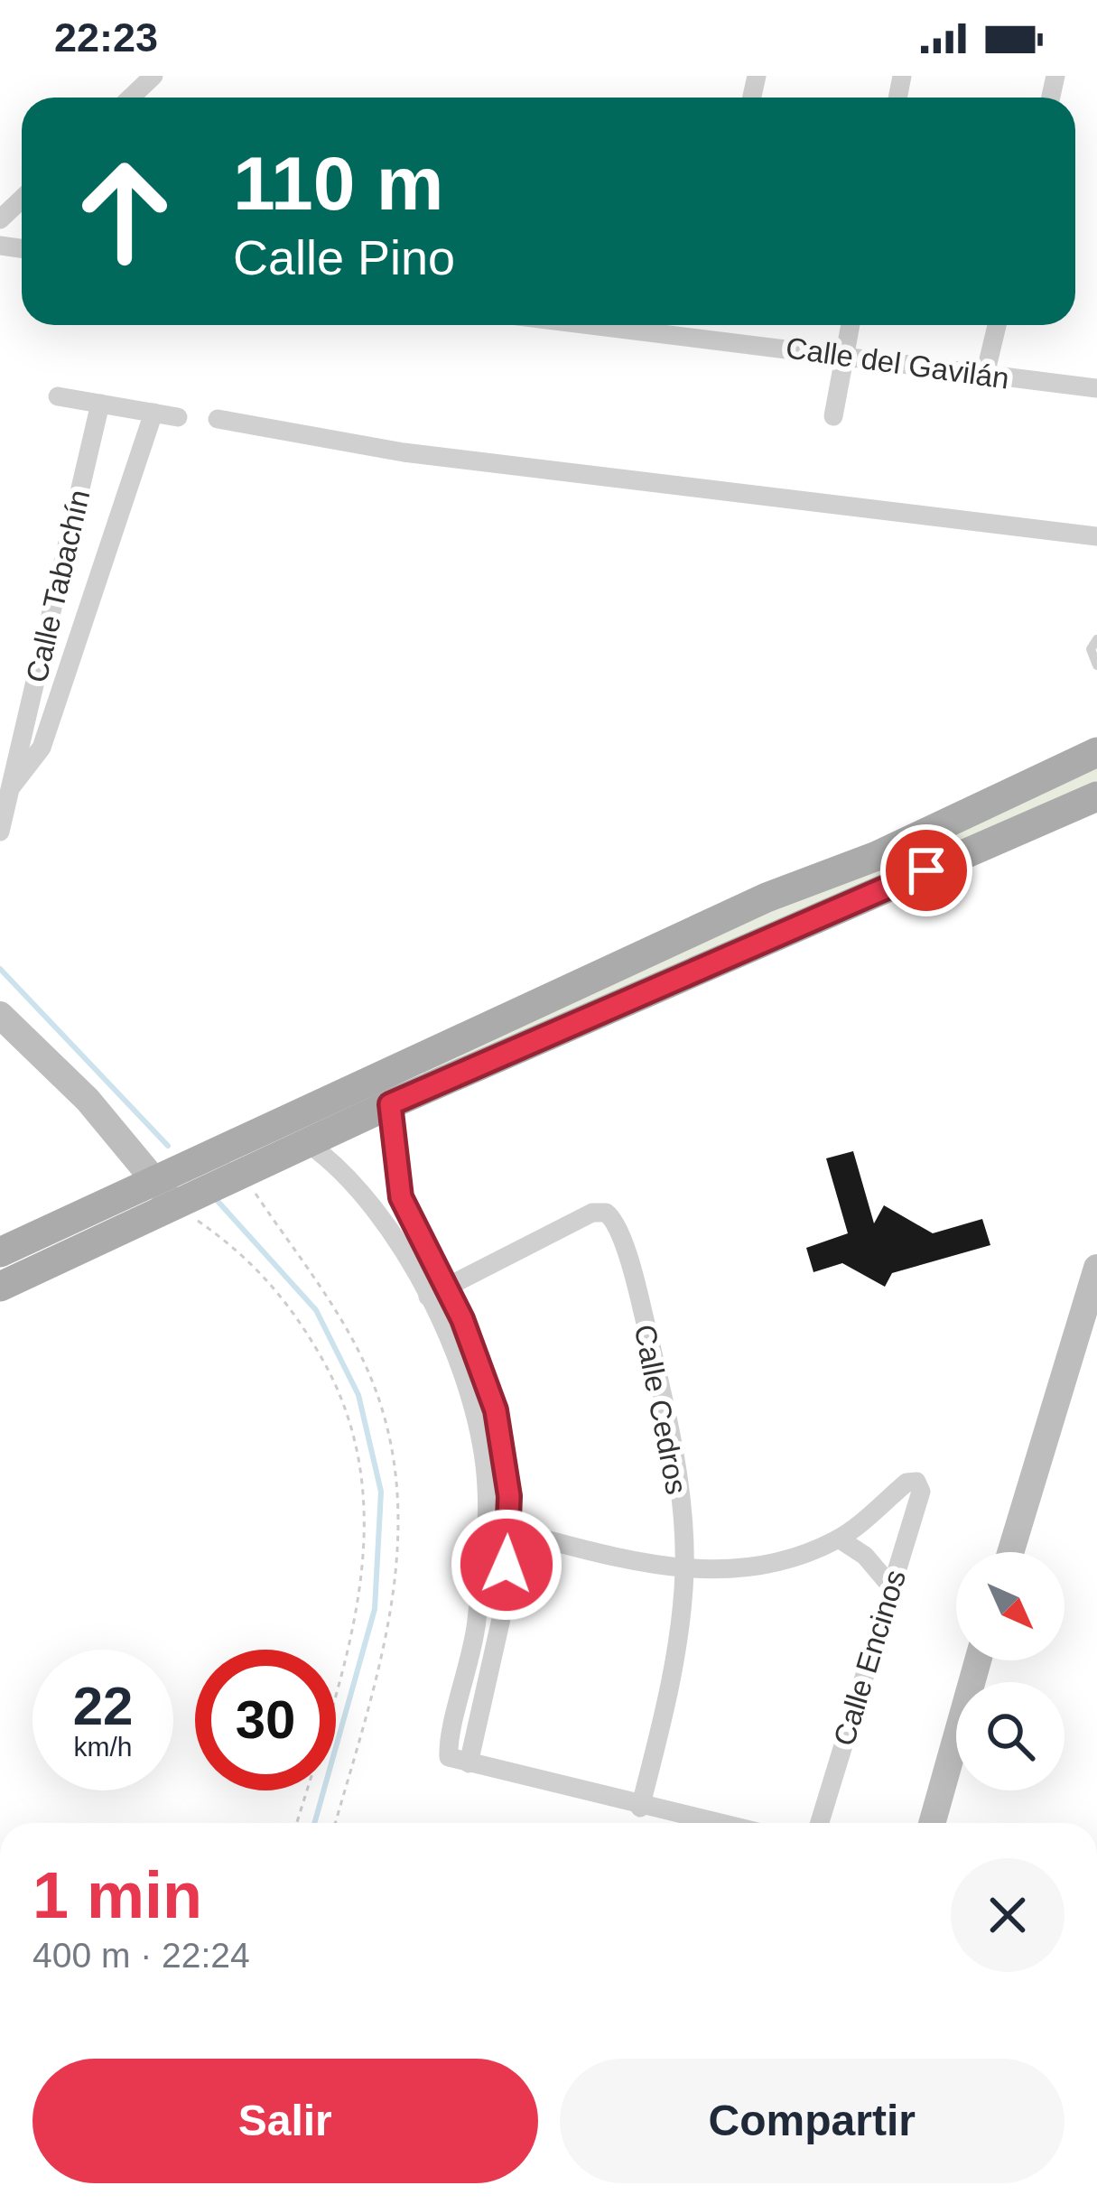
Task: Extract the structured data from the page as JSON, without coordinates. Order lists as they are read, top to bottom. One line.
{"streets":{"street":["Calle del Gavilán","Calle Tabachín","Calle Cedros","Calle Encinos"]},"north":"bottom right","page":{"status":"22:23","turn":["110 m","Calle Pino"],"speed":"22 km/h","limit":"30","heading":["1 min","400 m · 22:24"],"buttons":["Salir","Compartir"]}}
